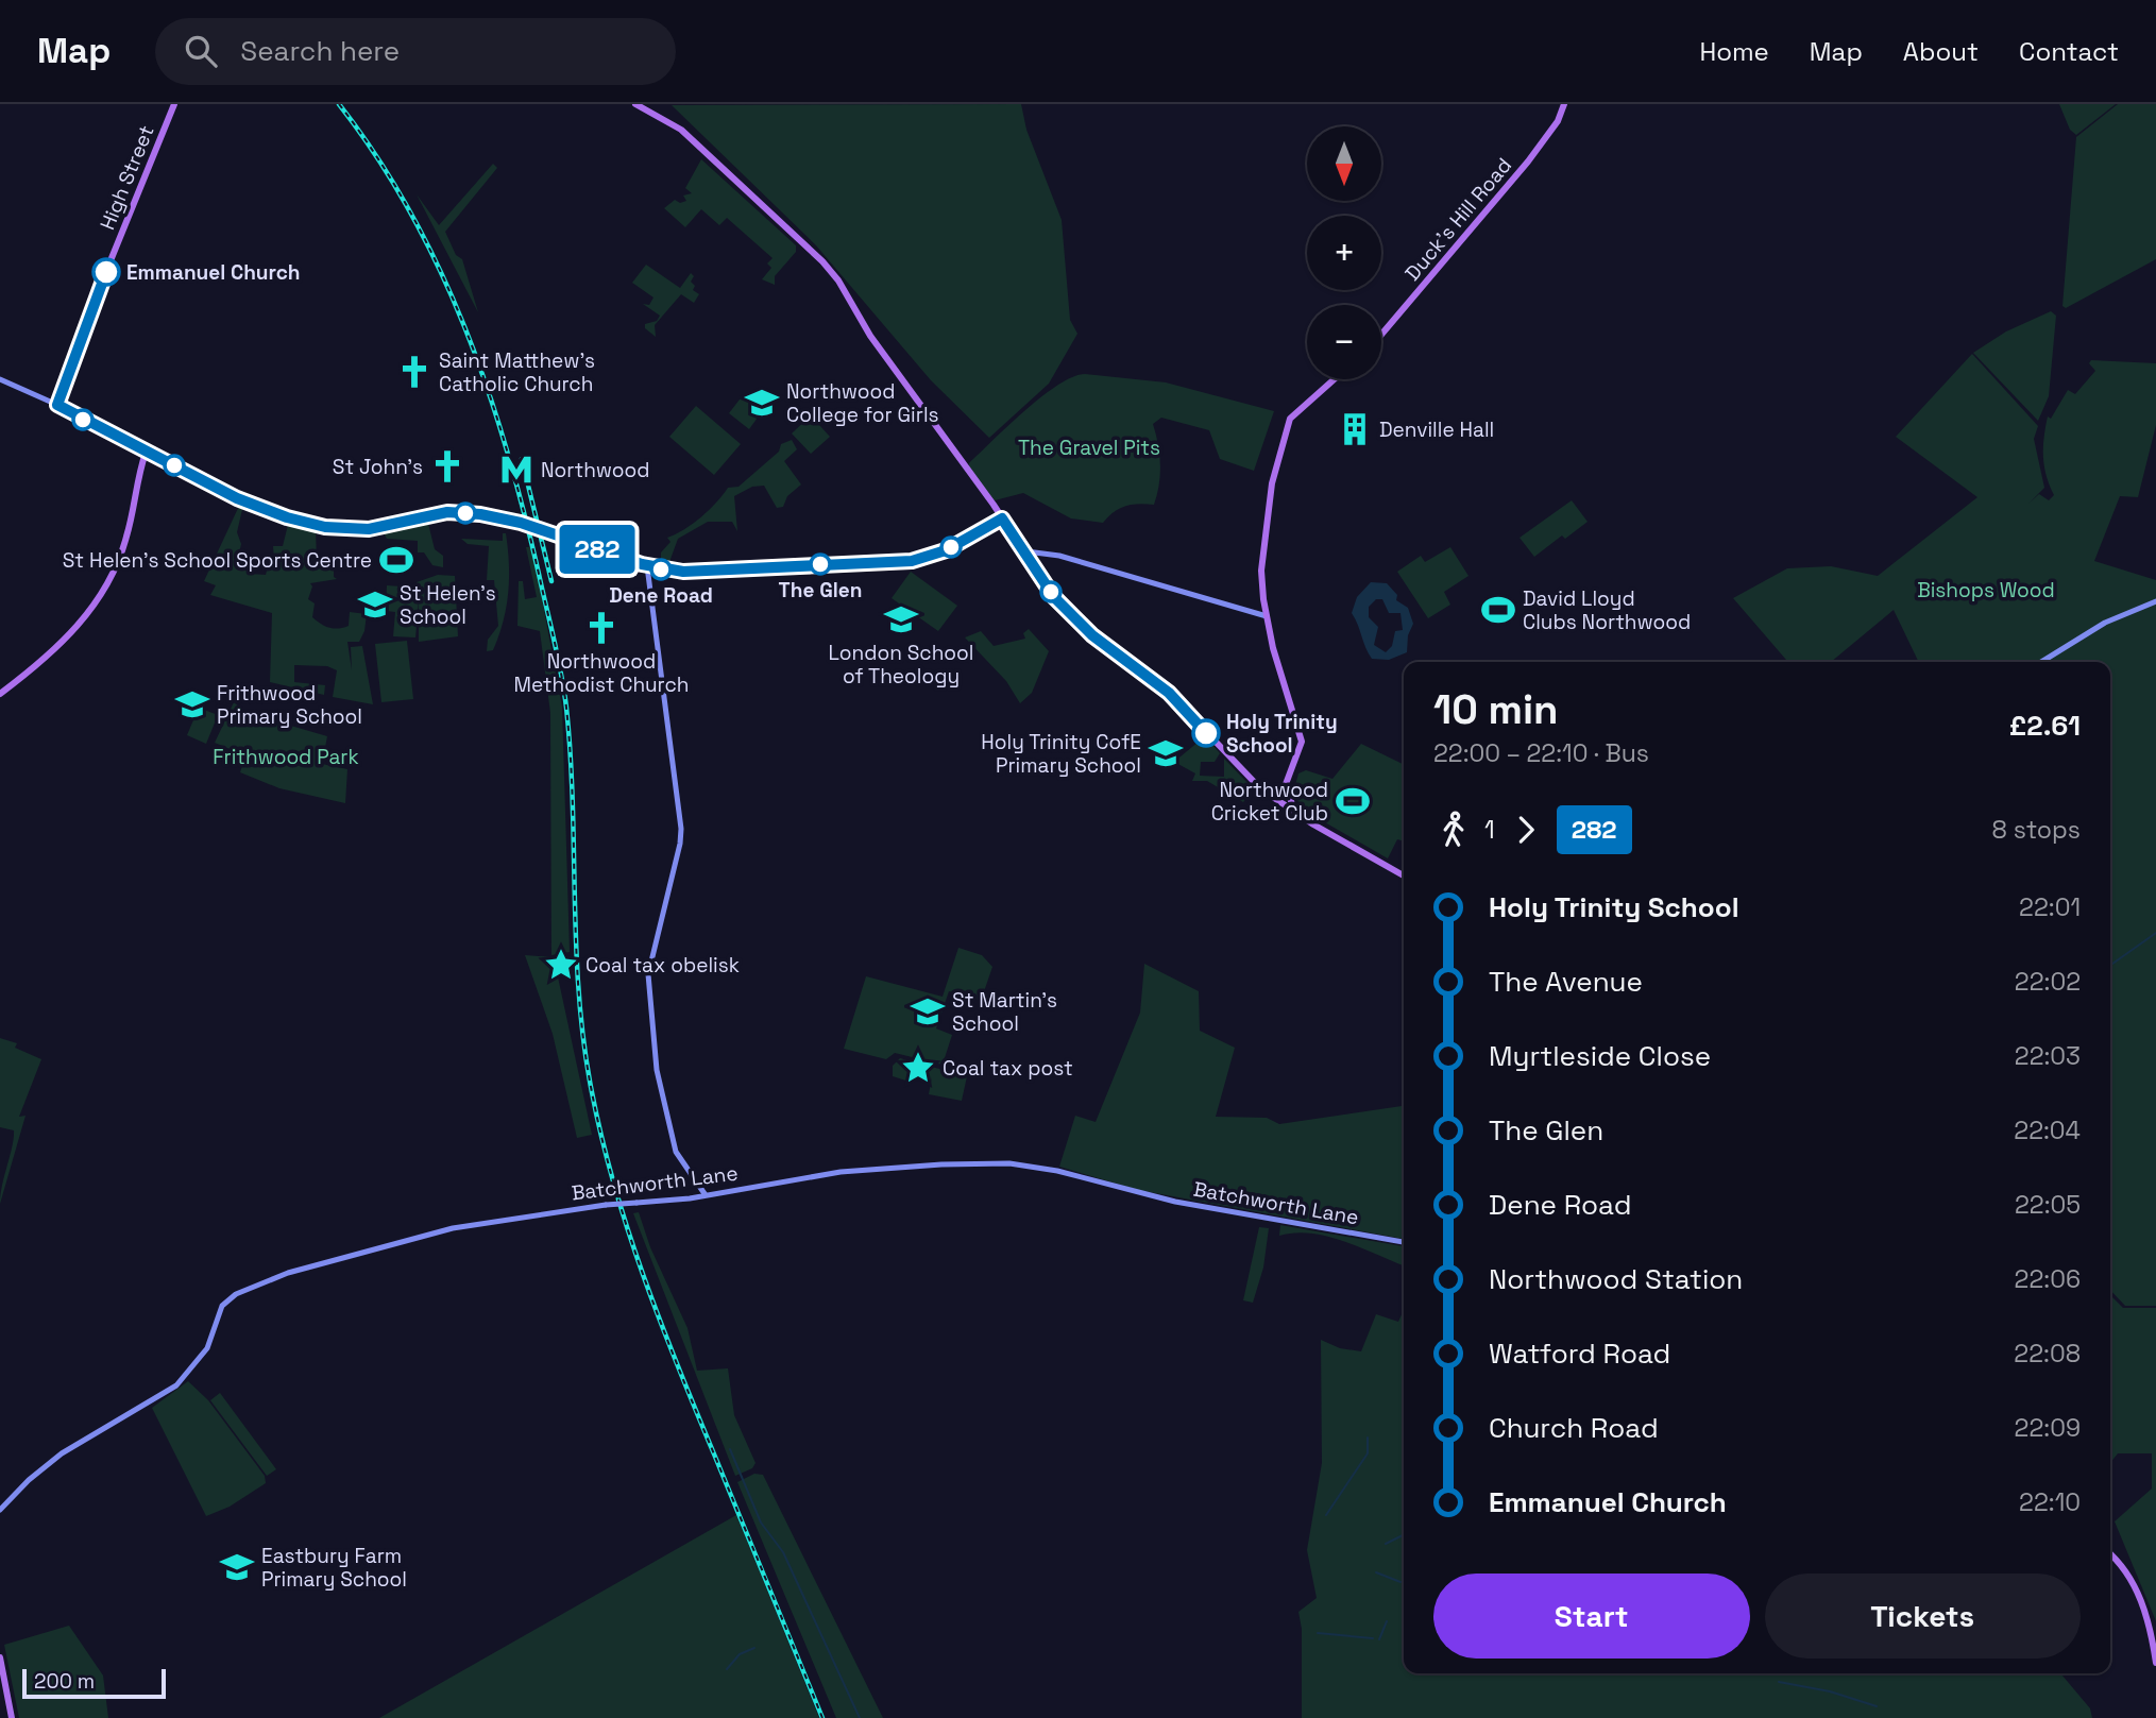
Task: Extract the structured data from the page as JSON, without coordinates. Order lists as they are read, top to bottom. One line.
{"streets":{"main road":["High Street","Duck's Hill Road"],"street":["Batchworth Lane"]},"parks":["The Gravel Pits","Bishops Wood","Frithwood Park"],"places":{"other":["Emmanuel Church","The Glen","Dene Road","Holy Trinity School"],"church":["Saint Matthew's Catholic Church","St John's","Northwood Methodist Church"],"school or university":["Northwood College for Girls","St Helen's School","London School of Theology","Frithwood Primary School","Holy Trinity CofE Primary School","St Martin's School","Eastbury Farm Primary School"],"building":["Denville Hall"],"metro station":["Northwood"],"sports":["St Helen's School Sports Centre","David Lloyd Clubs Northwood","Northwood Cricket Club"],"place":["Coal tax obelisk","Coal tax post"]},"lines":["bus line 282"],"scale_bar":"200 m","north":"bottom","page":{"header":"Map","search":"Search here","nav":["Home","Map","About","Contact"],"on_map":"282","map_buttons":["+","−"],"heading":["10 min","22:00 – 22:10 · Bus","£2.61"],"legs":["1","282","8 stops"],"list":[{"name":"Holy Trinity School","value":"22:01"},{"name":"The Avenue","value":"22:02"},{"name":"Myrtleside Close","value":"22:03"},{"name":"The Glen","value":"22:04"},{"name":"Dene Road","value":"22:05"},{"name":"Northwood Station","value":"22:06"},{"name":"Watford Road","value":"22:08"},{"name":"Church Road","value":"22:09"},{"name":"Emmanuel Church","value":"22:10"}],"buttons":["Start","Tickets"],"scale":"200 m"}}
